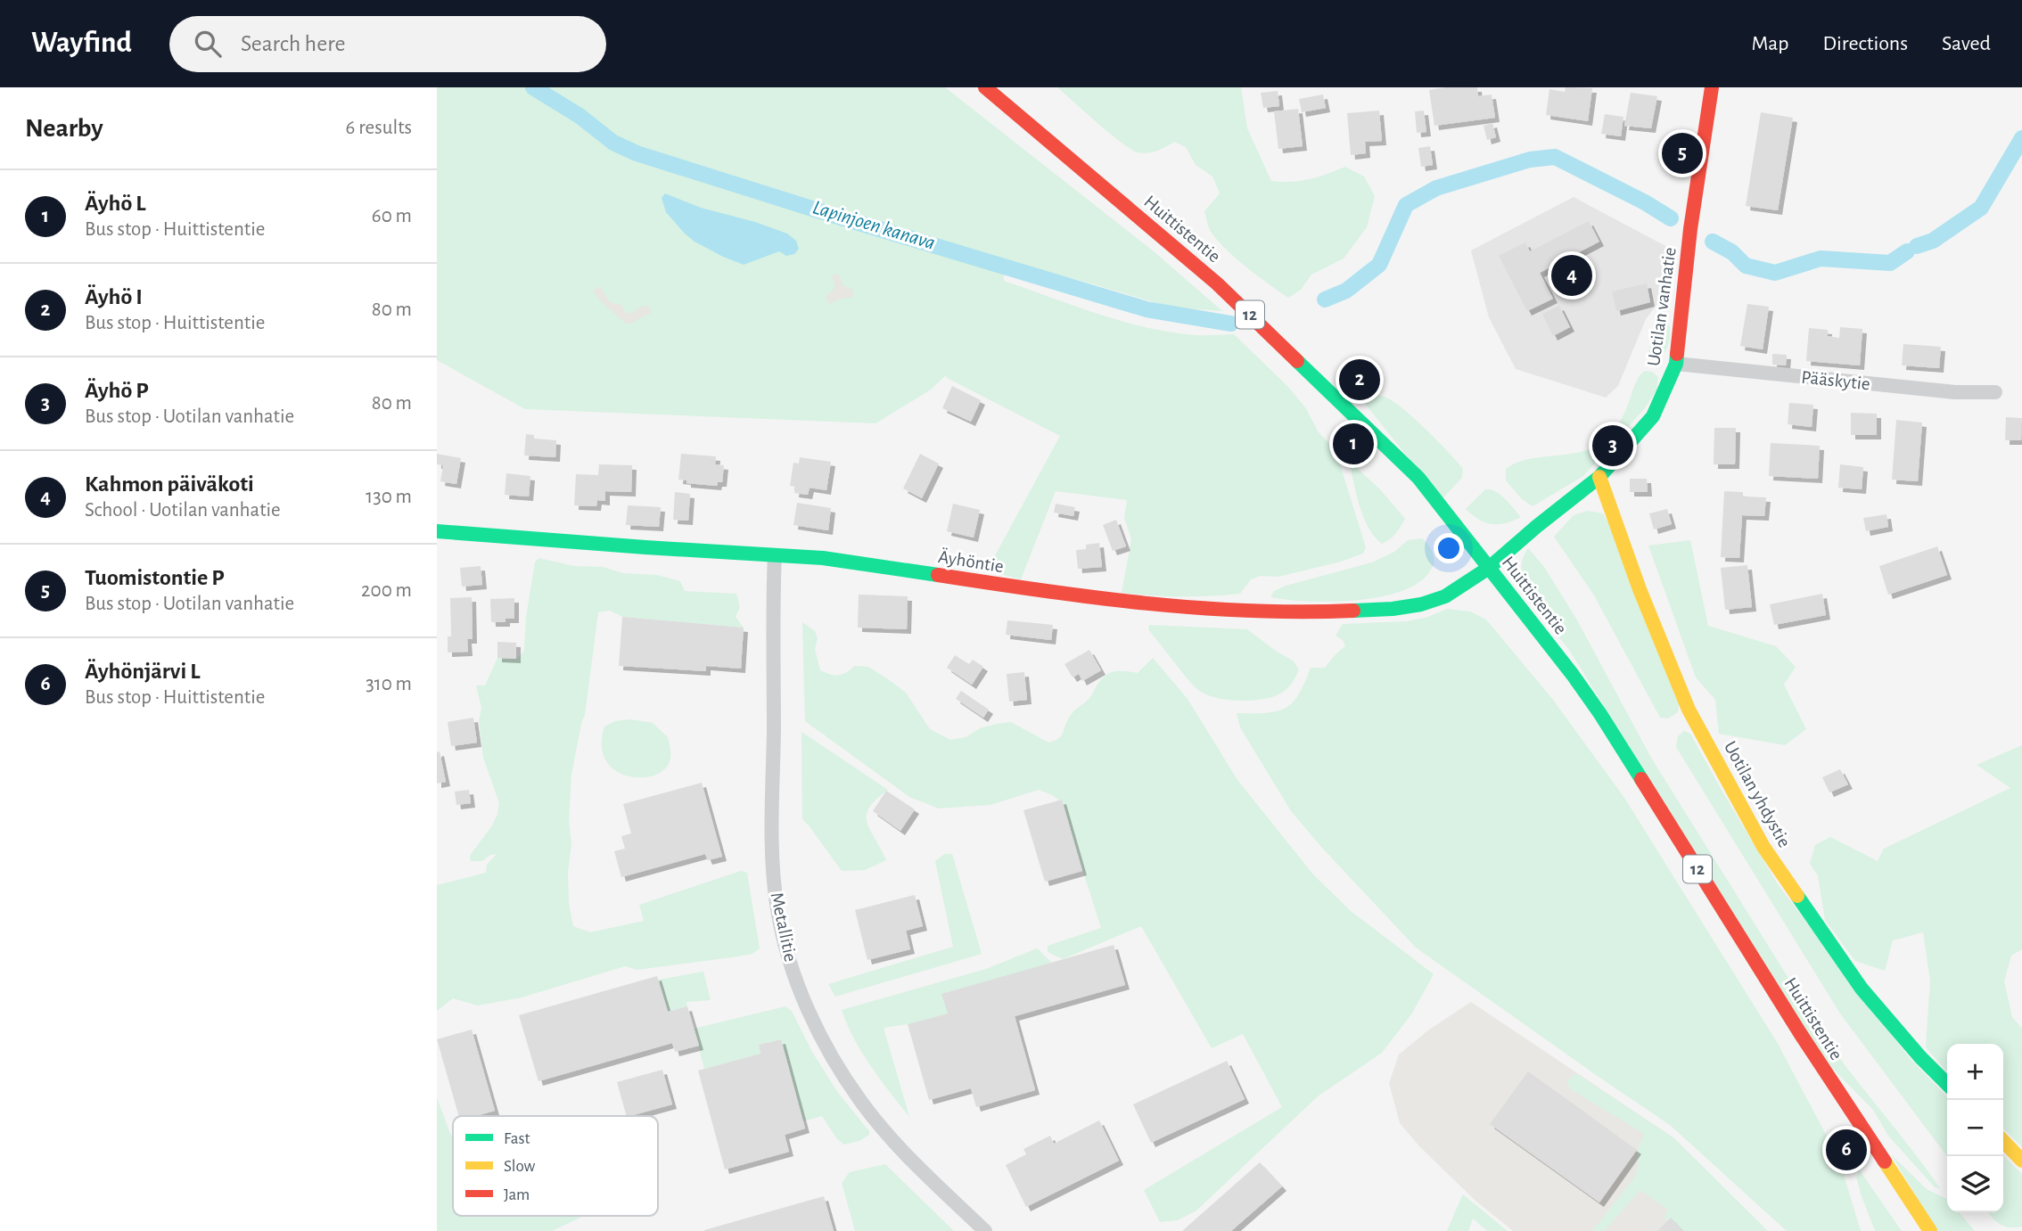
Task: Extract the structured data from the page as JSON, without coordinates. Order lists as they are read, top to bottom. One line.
{"streets":{"main road":["Huittistentie","Uotilan vanhatie","12","Äyhöntie","Uotilan yhdystie"],"street":["Pääskytie","Metallitie"]},"crossings":[["Huittistentie","Uotilan vanhatie"],["Huittistentie","12"],["Huittistentie","Äyhöntie"],["Uotilan vanhatie","Pääskytie"],["Uotilan vanhatie","Äyhöntie"],["Uotilan vanhatie","Uotilan yhdystie"],["Äyhöntie","Metallitie"]],"water":["Lapinjoen kanava"],"legend":["Fast","Slow","Jam"],"page":{"header":"Wayfind","search":"Search here","nav":["Map","Directions","Saved"],"heading":["Nearby","6 results"],"pins":["5","4","2","1","3","6"],"list":[{"mark":"1","name":"Äyhö L","note":"Bus stop · Huittistentie","value":"60 m"},{"mark":"2","name":"Äyhö I","note":"Bus stop · Huittistentie","value":"80 m"},{"mark":"3","name":"Äyhö P","note":"Bus stop · Uotilan vanhatie","value":"80 m"},{"mark":"4","name":"Kahmon päiväkoti","note":"School · Uotilan vanhatie","value":"130 m"},{"mark":"5","name":"Tuomistontie P","note":"Bus stop · Uotilan vanhatie","value":"200 m"},{"mark":"6","name":"Äyhönjärvi L","note":"Bus stop · Huittistentie","value":"310 m"}],"map_buttons":["+","−"]}}
